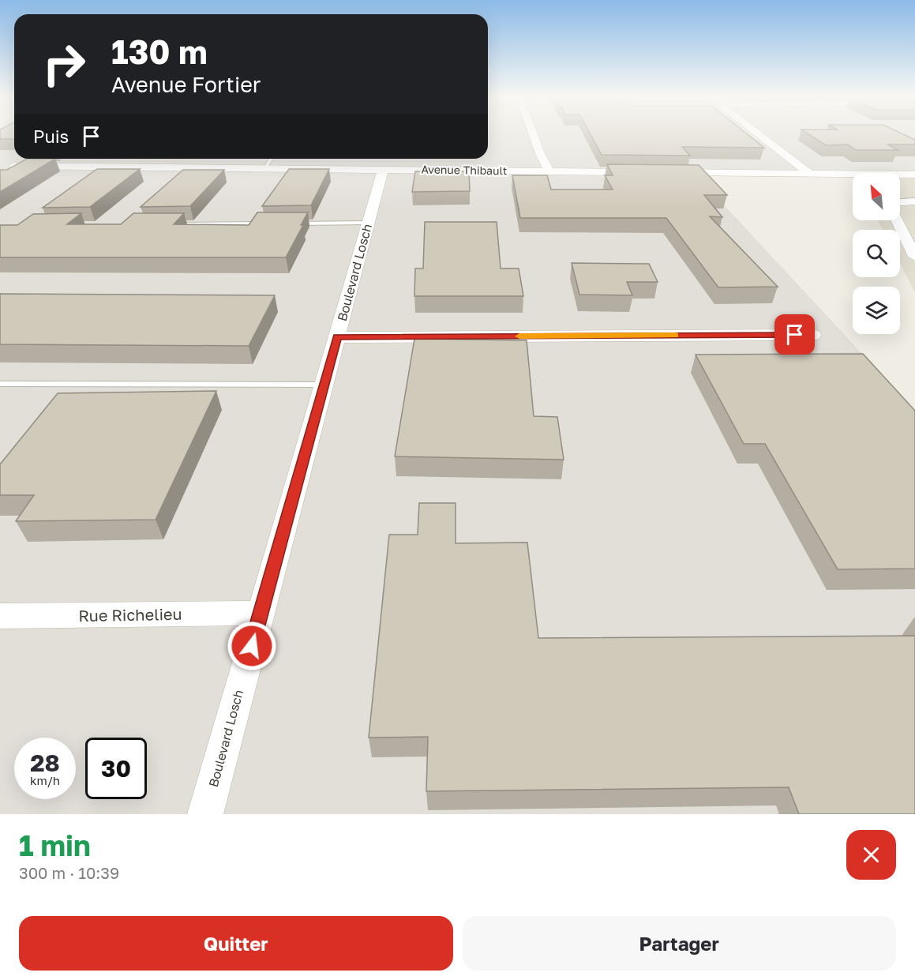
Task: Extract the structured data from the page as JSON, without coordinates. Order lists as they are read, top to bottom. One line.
{"streets":{"street":["Avenue Thibault","Boulevard Losch","Rue Richelieu"]},"crossings":[["Avenue Thibault","Boulevard Losch"],["Boulevard Losch","Rue Richelieu"]],"north":"top left","page":{"turn":["130 m","Avenue Fortier"],"then":"Puis","speed":"28 km/h","limit":"30","heading":["1 min","300 m · 10:39"],"buttons":["Quitter","Partager"]}}
